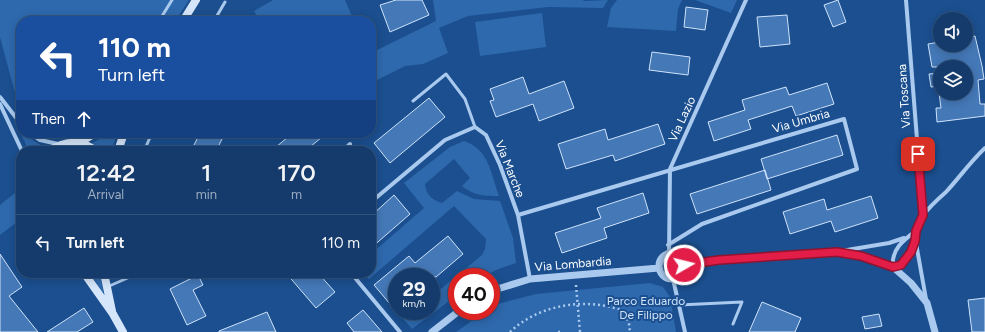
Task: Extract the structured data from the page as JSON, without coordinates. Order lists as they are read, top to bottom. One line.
{"streets":{"street":["Via Toscana","Via Lazio","Via Umbria","Via Marche","Via Lombardia"]},"crossings":[["Via Lazio","Via Umbria"],["Via Lazio","Via Lombardia"],["Via Umbria","Via Marche"],["Via Marche","Via Lombardia"]],"parks":["Parco Eduardo De Filippo"],"page":{"turn":["110 m","Turn left"],"then":"Then","eta":["12:42","Arrival","1","min","170","m"],"list":[{"name":"Turn left","value":"110 m"}],"speed":"29 km/h","limit":"40"}}
